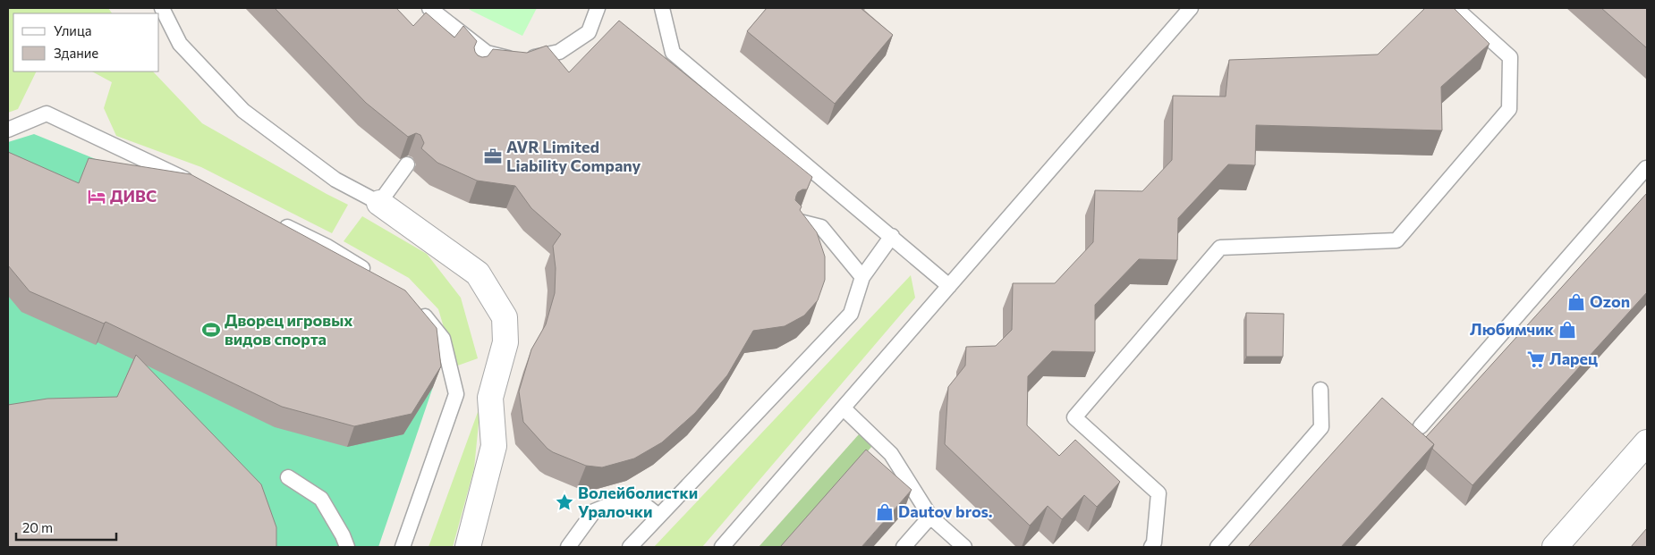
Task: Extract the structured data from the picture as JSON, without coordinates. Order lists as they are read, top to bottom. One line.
{"places":{"office":["AVR Limited Liability Company"],"hotel":["ДИВС"],"shop":["Ozon","Любимчик","Dautov bros."],"sports":["Дворец игровых видов спорта"],"supermarket":["Ларец"],"place":["Волейболистки Уралочки"]},"legend":["Улица","Здание"],"scale_bar":"20 m"}
